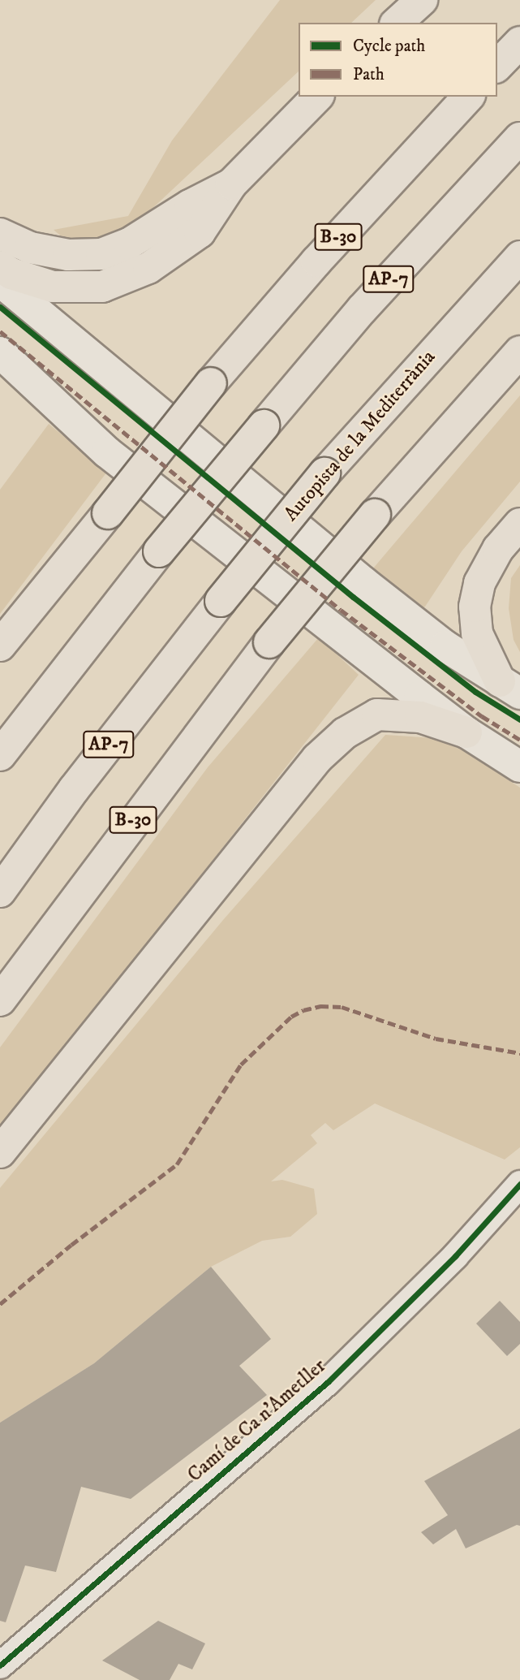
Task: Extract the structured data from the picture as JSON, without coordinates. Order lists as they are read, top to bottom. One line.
{"streets":{"highway":["B-30","AP-7","Autopista de la Mediterrània"],"street":["Camí de Ca n'Ametller"]},"legend":["Cycle path","Path"]}
